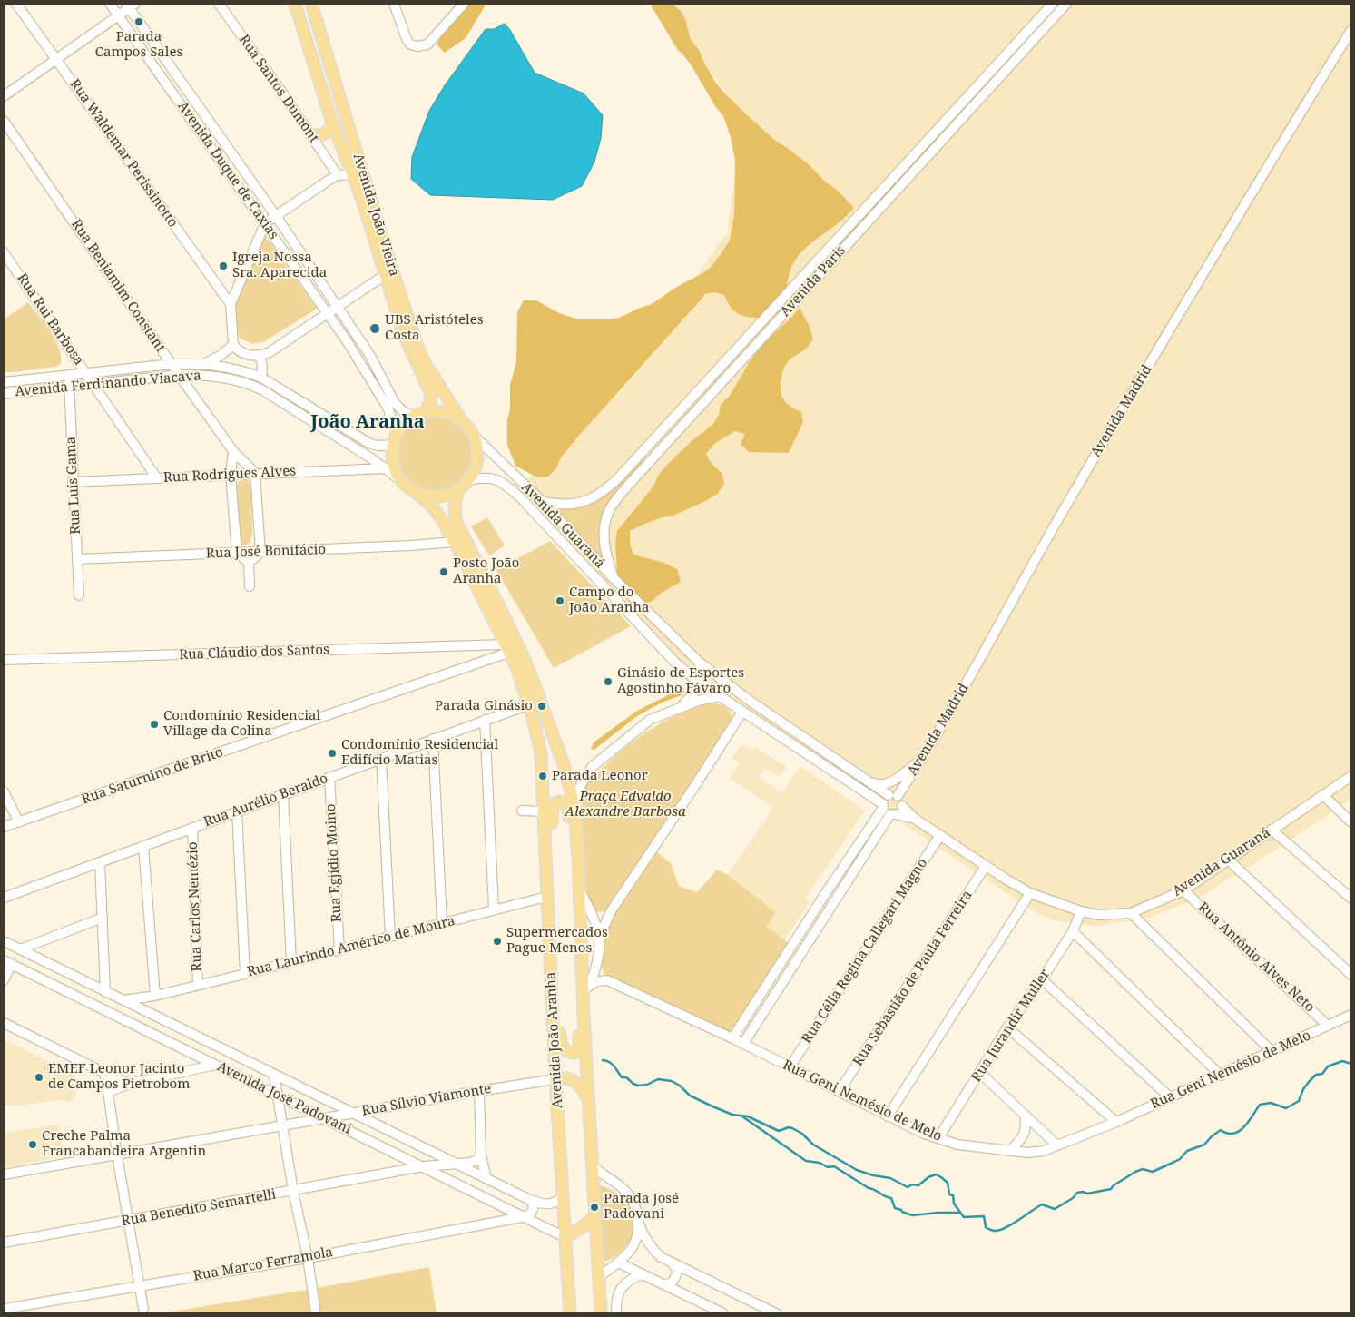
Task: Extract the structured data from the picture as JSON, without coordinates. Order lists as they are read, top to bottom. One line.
{"streets":{"main road":["Avenida João Vieira","Avenida João Aranha"],"street":["Rua Santos Dumont","Rua Waldemar Perissinotto","Avenida Duque de Caxias","Avenida Paris","Rua Benjamim Constant","Rua Rui Barbosa","Avenida Ferdinando Viacava","Avenida Madrid","Rua Rodrigues Alves","Rua Luís Gama","Avenida Guaraná","Rua José Bonifácio","Rua Cláudio dos Santos","Rua Saturnino de Brito","Rua Aurélio Beraldo","Rua Egjídio Moino","Rua Carlos Nemézio","Rua Laurindo Américo de Moura","Rua Célia Regina Callegari Magno","Rua Antônio Alves Neto","Rua Sebastião de Paula Ferreira","Rua Jurandir Muller","Rua Geni Nemésio de Melo","Avenida José Padovani","Rua Sílvio Viamonte","Rua Benedito Semartelli","Rua Marco Ferramola"]},"crossings":[["Avenida Duque de Caxias","Avenida João Vieira"],["Avenida Duque de Caxias","Avenida Ferdinando Viacava"],["Avenida Duque de Caxias","Avenida Guaraná"],["Avenida Duque de Caxias","Avenida João Aranha"],["Avenida João Vieira","Avenida Ferdinando Viacava"],["Avenida João Vieira","Avenida Guaraná"],["Avenida João Vieira","Avenida João Aranha"],["Avenida Paris","Avenida Guaraná"],["Rua Benjamim Constant","Avenida Ferdinando Viacava"],["Rua Benjamim Constant","Rua Rodrigues Alves"],["Rua Rui Barbosa","Avenida Ferdinando Viacava"],["Rua Rui Barbosa","Rua Rodrigues Alves"],["Avenida Ferdinando Viacava","Rua Rodrigues Alves"],["Avenida Ferdinando Viacava","Rua Luís Gama"],["Avenida Ferdinando Viacava","Avenida Guaraná"],["Avenida Ferdinando Viacava","Avenida João Aranha"],["Avenida Madrid","Avenida Guaraná"],["Rua Rodrigues Alves","Rua Luís Gama"],["Rua Luís Gama","Rua José Bonifácio"],["Avenida Guaraná","Rua Célia Regina Callegari Magno"],["Avenida Guaraná","Rua Antônio Alves Neto"],["Avenida Guaraná","Rua Sebastião de Paula Ferreira"],["Avenida Guaraná","Rua Jurandir Muller"],["Avenida Guaraná","Avenida João Aranha"],["Rua José Bonifácio","Avenida João Aranha"],["Rua Cláudio dos Santos","Rua Saturnino de Brito"],["Rua Cláudio dos Santos","Avenida João Aranha"],["Rua Saturnino de Brito","Avenida João Aranha"],["Rua Aurélio Beraldo","Rua Egjídio Moino"],["Rua Aurélio Beraldo","Rua Carlos Nemézio"],["Rua Aurélio Beraldo","Avenida João Aranha"],["Rua Egjídio Moino","Rua Laurindo Américo de Moura"],["Rua Carlos Nemézio","Rua Laurindo Américo de Moura"],["Rua Laurindo Américo de Moura","Avenida João Aranha"],["Rua Laurindo Américo de Moura","Avenida José Padovani"],["Rua Célia Regina Callegari Magno","Rua Geni Nemésio de Melo"],["Rua Antônio Alves Neto","Rua Geni Nemésio de Melo"],["Rua Sebastião de Paula Ferreira","Rua Geni Nemésio de Melo"],["Rua Jurandir Muller","Rua Geni Nemésio de Melo"],["Avenida João Aranha","Avenida José Padovani"],["Avenida João Aranha","Rua Sílvio Viamonte"],["Avenida José Padovani","Rua Sílvio Viamonte"],["Avenida José Padovani","Rua Benedito Semartelli"],["Avenida José Padovani","Rua Marco Ferramola"]],"districts":["João Aranha"],"parks":["Praça Edvaldo Alexandre Barbosa"],"places":["Parada Campos Sales","Igreja Nossa Sra. Aparecida","UBS Aristóteles Costa","Posto João Aranha","Campo do João Aranha","Ginásio de Esportes Agostinho Fávaro","Parada Ginásio","Condomínio Residencial Village da Colina","Condomínio Residencial Edifício Matias","Parada Leonor","Supermercados Pague Menos","EMEF Leonor Jacinto de Campos Pietrobom","Creche Palma Francabandeira Argentin","Parada José Padovani"]}
